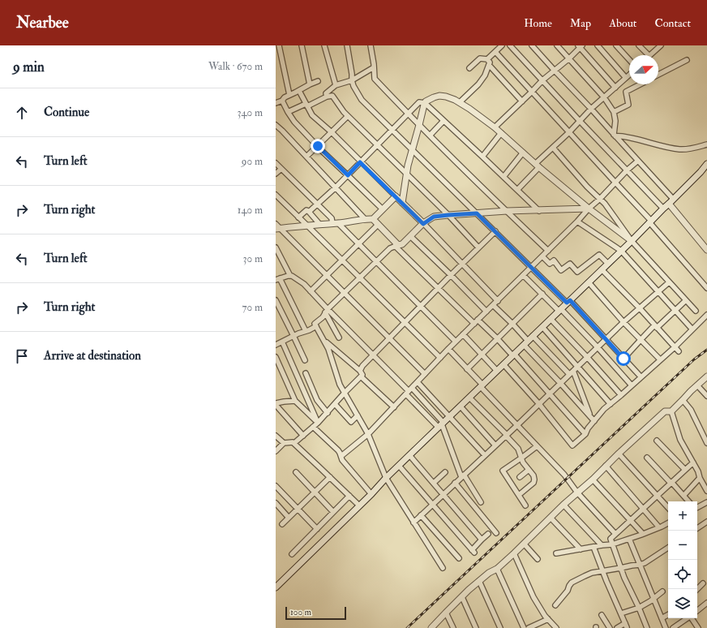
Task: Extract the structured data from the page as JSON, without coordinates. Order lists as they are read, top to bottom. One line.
{"scale_bar":"100 m","north":"right","page":{"header":"Nearbee","nav":["Home","Map","About","Contact"],"heading":["9 min","Walk · 670 m"],"list":[["Continue","340 m"],["Turn left","90 m"],["Turn right","140 m"],["Turn left","30 m"],["Turn right","70 m"],"Arrive at destination"],"map_buttons":["+","−"],"scale":"100 m"}}
